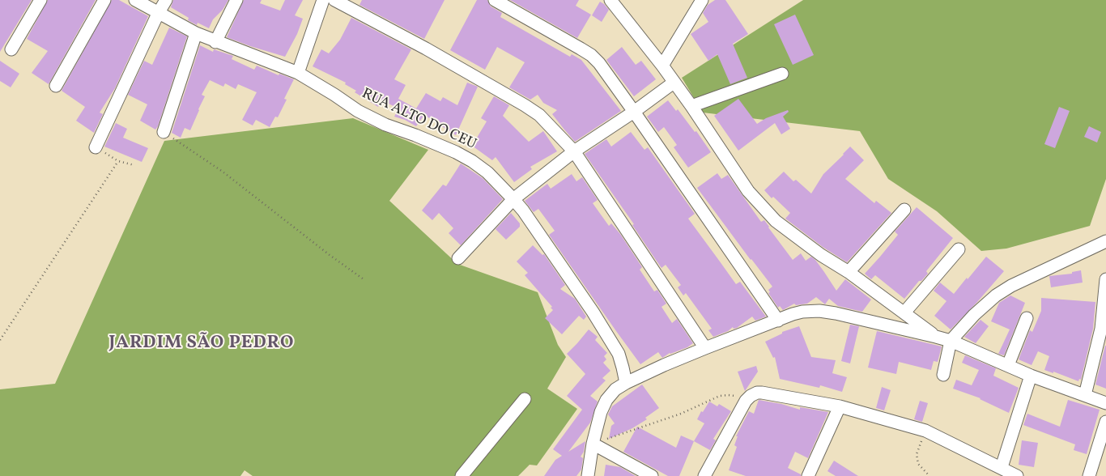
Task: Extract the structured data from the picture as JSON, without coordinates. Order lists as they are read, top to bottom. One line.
{"streets":{"street":["RUA ALTO DO CEU"]},"districts":["JARDIM SÃO PEDRO"]}
